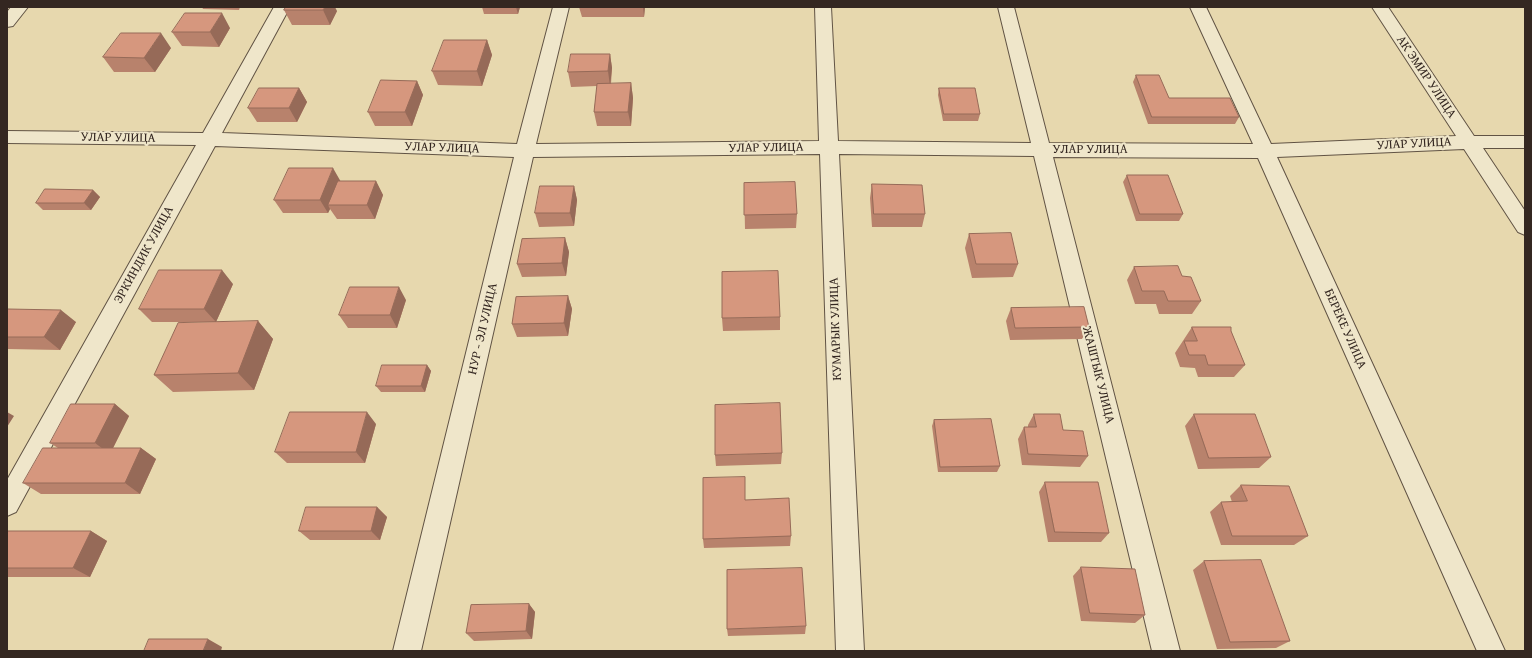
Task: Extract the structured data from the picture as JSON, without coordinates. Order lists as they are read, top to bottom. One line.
{"streets":{"street":["АК ЭМИР УЛИЦА","УЛАР УЛИЦА","ЭРКИНДИК УЛИЦА","НУР - ЭЛ УЛИЦА","КУМАРЫК УЛИЦА","БЕРЕКЕ УЛИЦА","ЖАШТЫК УЛИЦА"]},"crossings":[["АК ЭМИР УЛИЦА","УЛАР УЛИЦА"],["УЛАР УЛИЦА","ЭРКИНДИК УЛИЦА"],["УЛАР УЛИЦА","НУР - ЭЛ УЛИЦА"],["УЛАР УЛИЦА","КУМАРЫК УЛИЦА"],["УЛАР УЛИЦА","БЕРЕКЕ УЛИЦА"],["УЛАР УЛИЦА","ЖАШТЫК УЛИЦА"]]}
